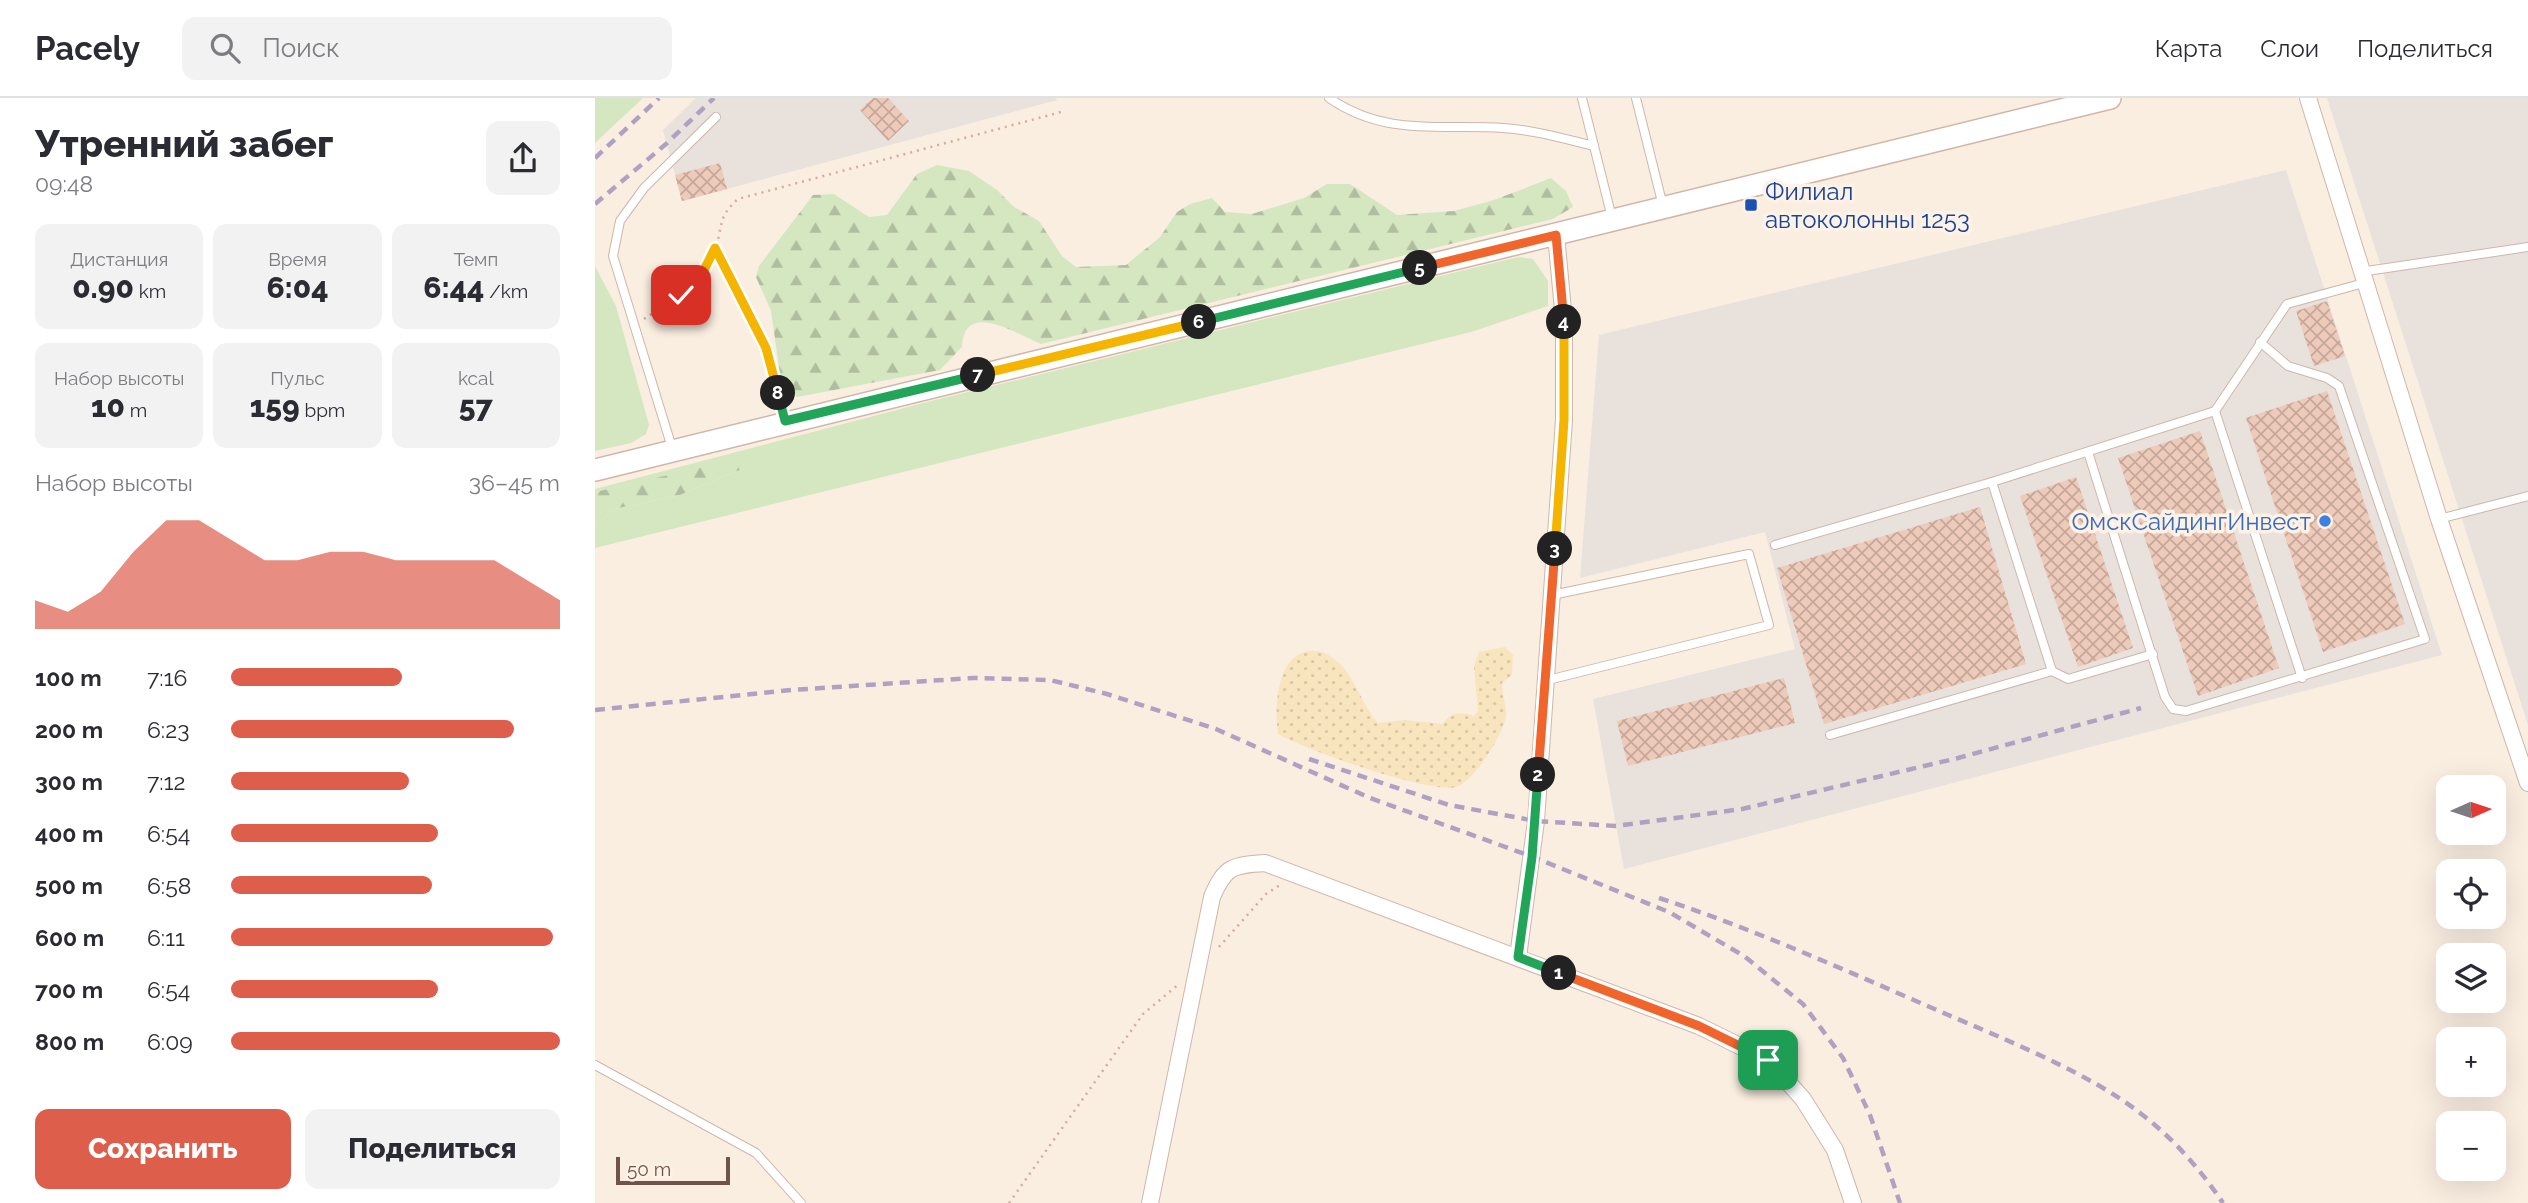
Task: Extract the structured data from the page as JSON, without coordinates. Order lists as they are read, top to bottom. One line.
{"places":{"transit":["Филиал автоколонны 1253"],"other":["ОмскСайдингИнвест"]},"scale_bar":"50 m","north":"right","page":{"header":"Pacely","search":"Поиск","nav":["Карта","Слои","Поделиться"],"heading":["Утренний забег","09:48"],"stats":[["Дистанция","0.90 km"],["Время","6:04"],["Темп","6:44 /km"],["Набор высоты","10 m"],["Пульс","159 bpm"],["kcal","57"]],"pins":["5","4","6","7","8","3","2","1"],"chart":["Набор высоты","36–45 m"],"list":[{"name":"100 m","note":"7:16"},{"name":"200 m","note":"6:23"},{"name":"300 m","note":"7:12"},{"name":"400 m","note":"6:54"},{"name":"500 m","note":"6:58"},{"name":"600 m","note":"6:11"},{"name":"700 m","note":"6:54"},{"name":"800 m","note":"6:09"}],"map_buttons":["+","−"],"buttons":["Сохранить","Поделиться"],"scale":"50 m"}}
